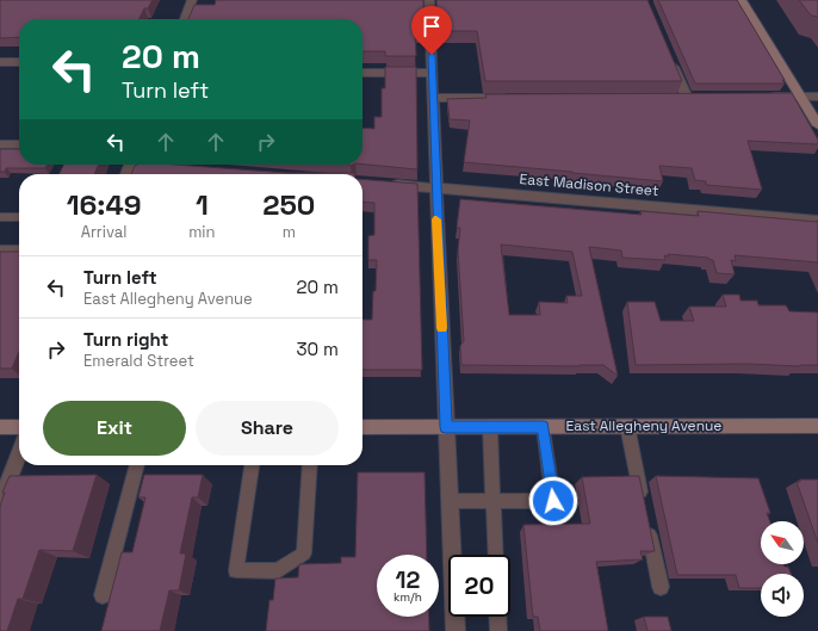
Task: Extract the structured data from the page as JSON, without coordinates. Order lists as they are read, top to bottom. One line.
{"streets":{"main road":["East Allegheny Avenue"],"street":["East Madison Street"]},"north":"top left","page":{"turn":["20 m","Turn left"],"eta":["16:49","Arrival","1","min","250","m"],"list":[{"name":"Turn left","note":"East Allegheny Avenue","value":"20 m"},{"name":"Turn right","note":"Emerald Street","value":"30 m"}],"buttons":["Exit","Share"],"speed":"12 km/h","limit":"20"}}
